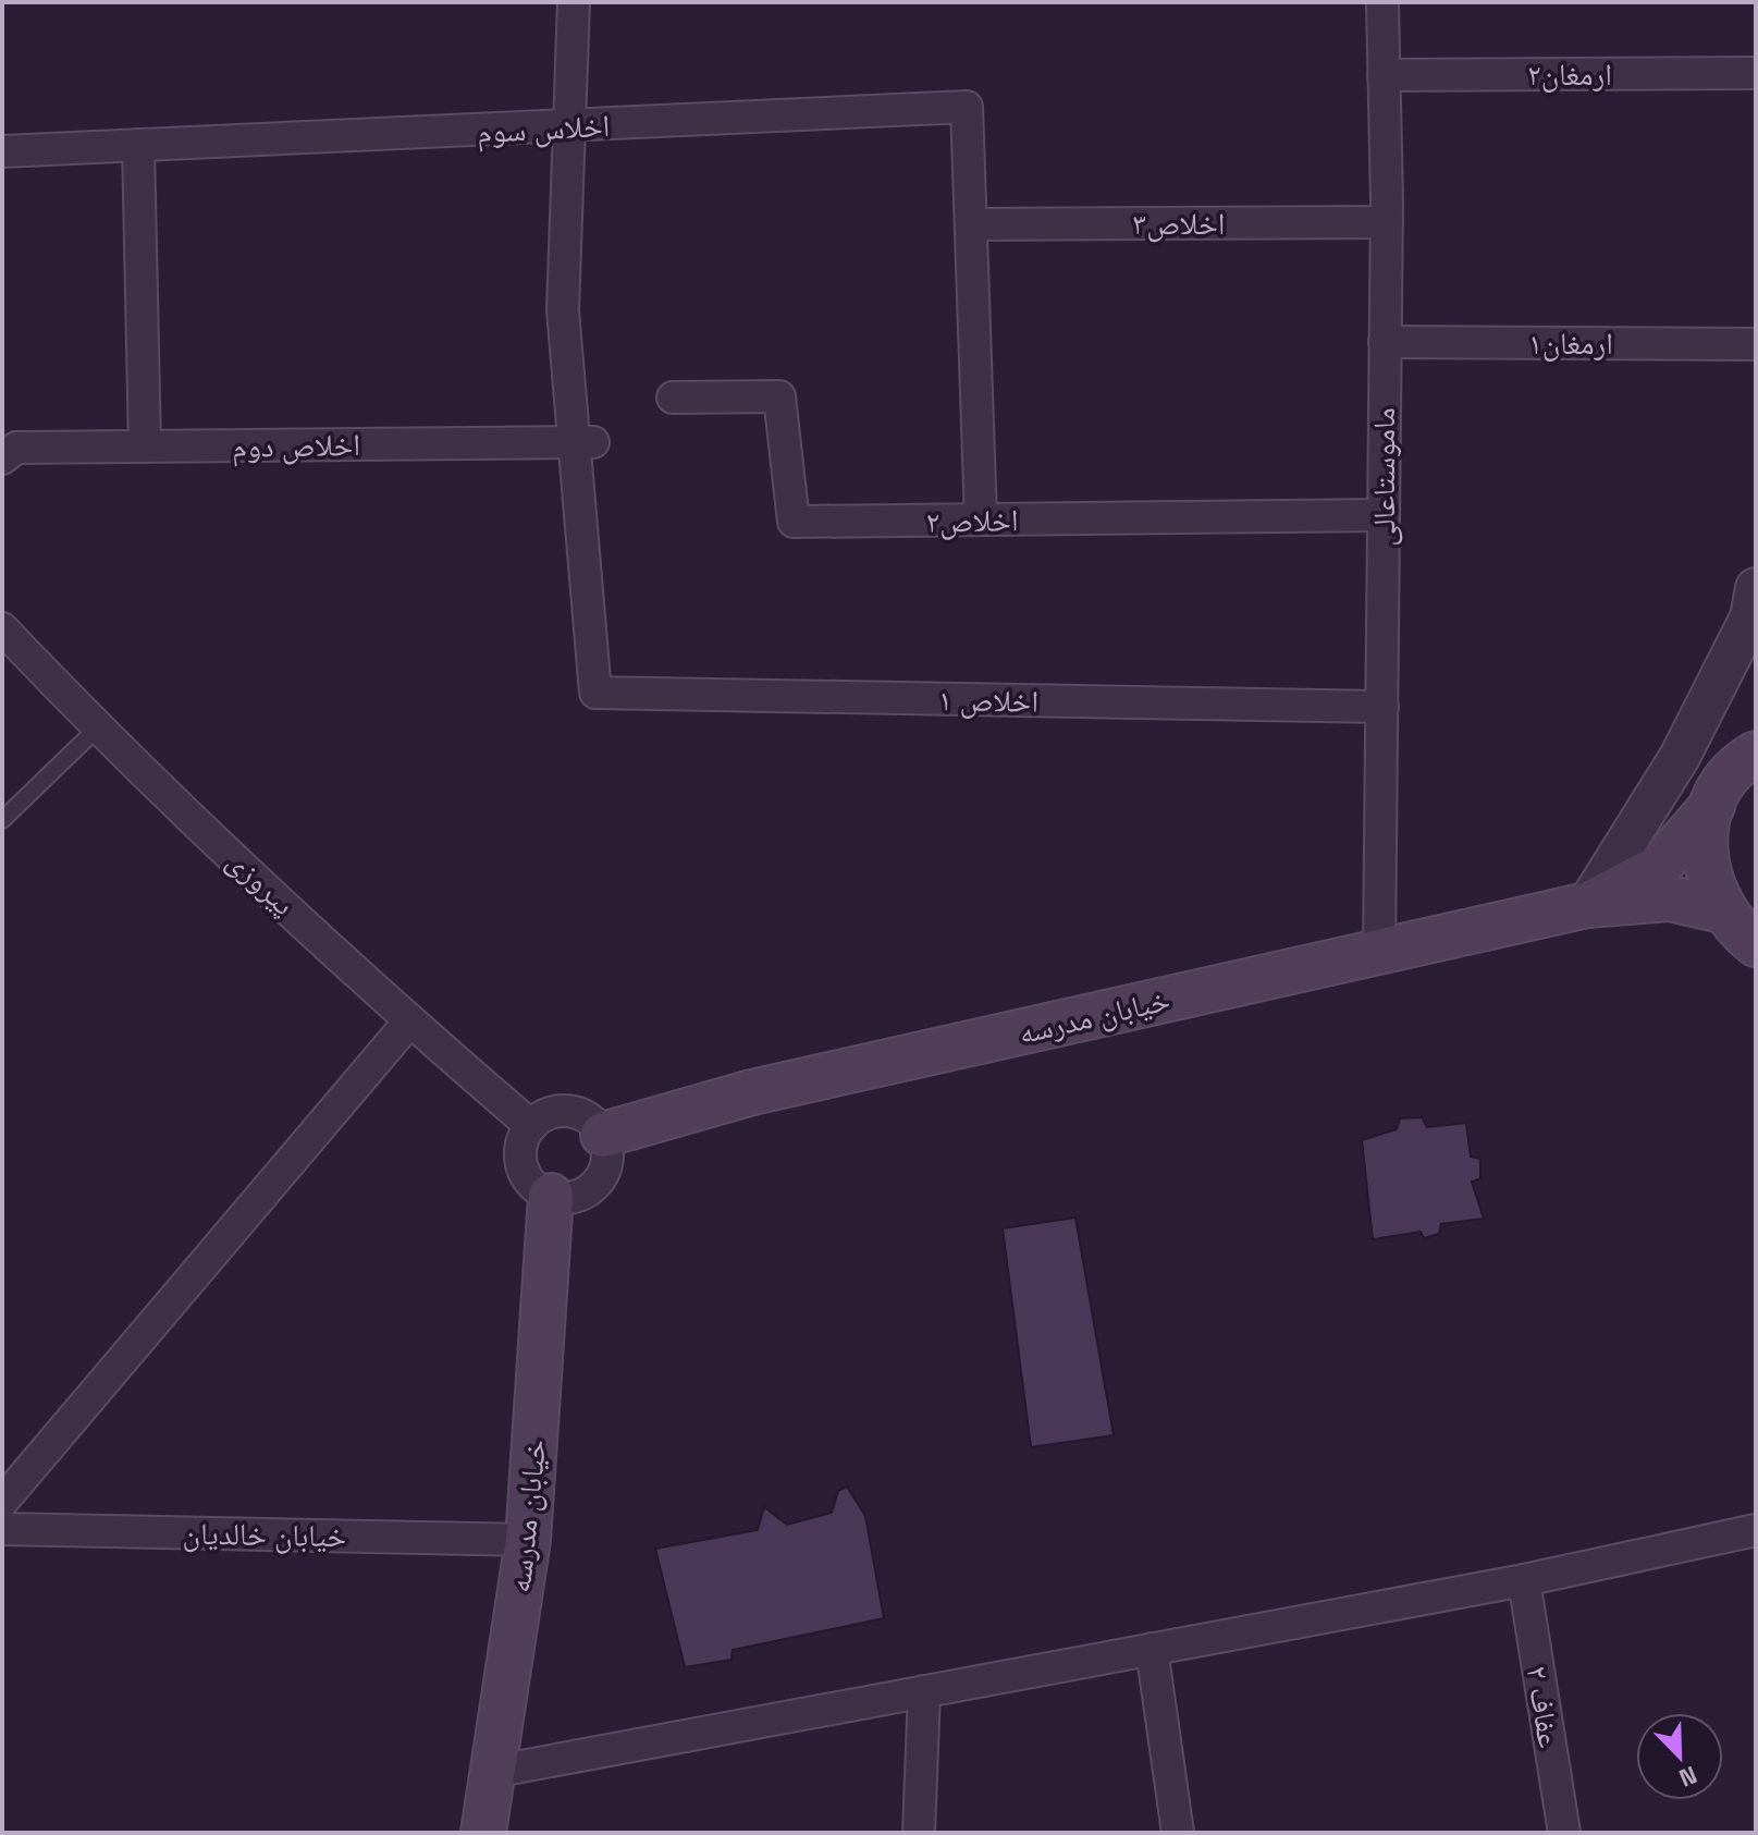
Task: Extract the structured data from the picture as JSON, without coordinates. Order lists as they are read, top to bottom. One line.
{"streets":{"main road":["خیابان مدرسه"],"street":["ارمغان۲","اخلاس سوم","اخلاص۳","ارمغان۱","اخلاص دوم","ماموستاعالی","اخلاص۲","اخلاص ۱","پیروزی","خیابان خالدیان","عفاف ۲"]},"crossings":[["ارمغان۲","ماموستاعالی"],["اخلاس سوم","اخلاص۳"],["اخلاص۳","ماموستاعالی"],["ارمغان۱","ماموستاعالی"],["اخلاص دوم","اخلاص ۱"],["ماموستاعالی","اخلاص۲"],["ماموستاعالی","اخلاص ۱"],["ماموستاعالی","خیابان مدرسه"],["پیروزی","خیابان مدرسه"],["خیابان مدرسه","خیابان خالدیان"]],"north":"bottom right"}
